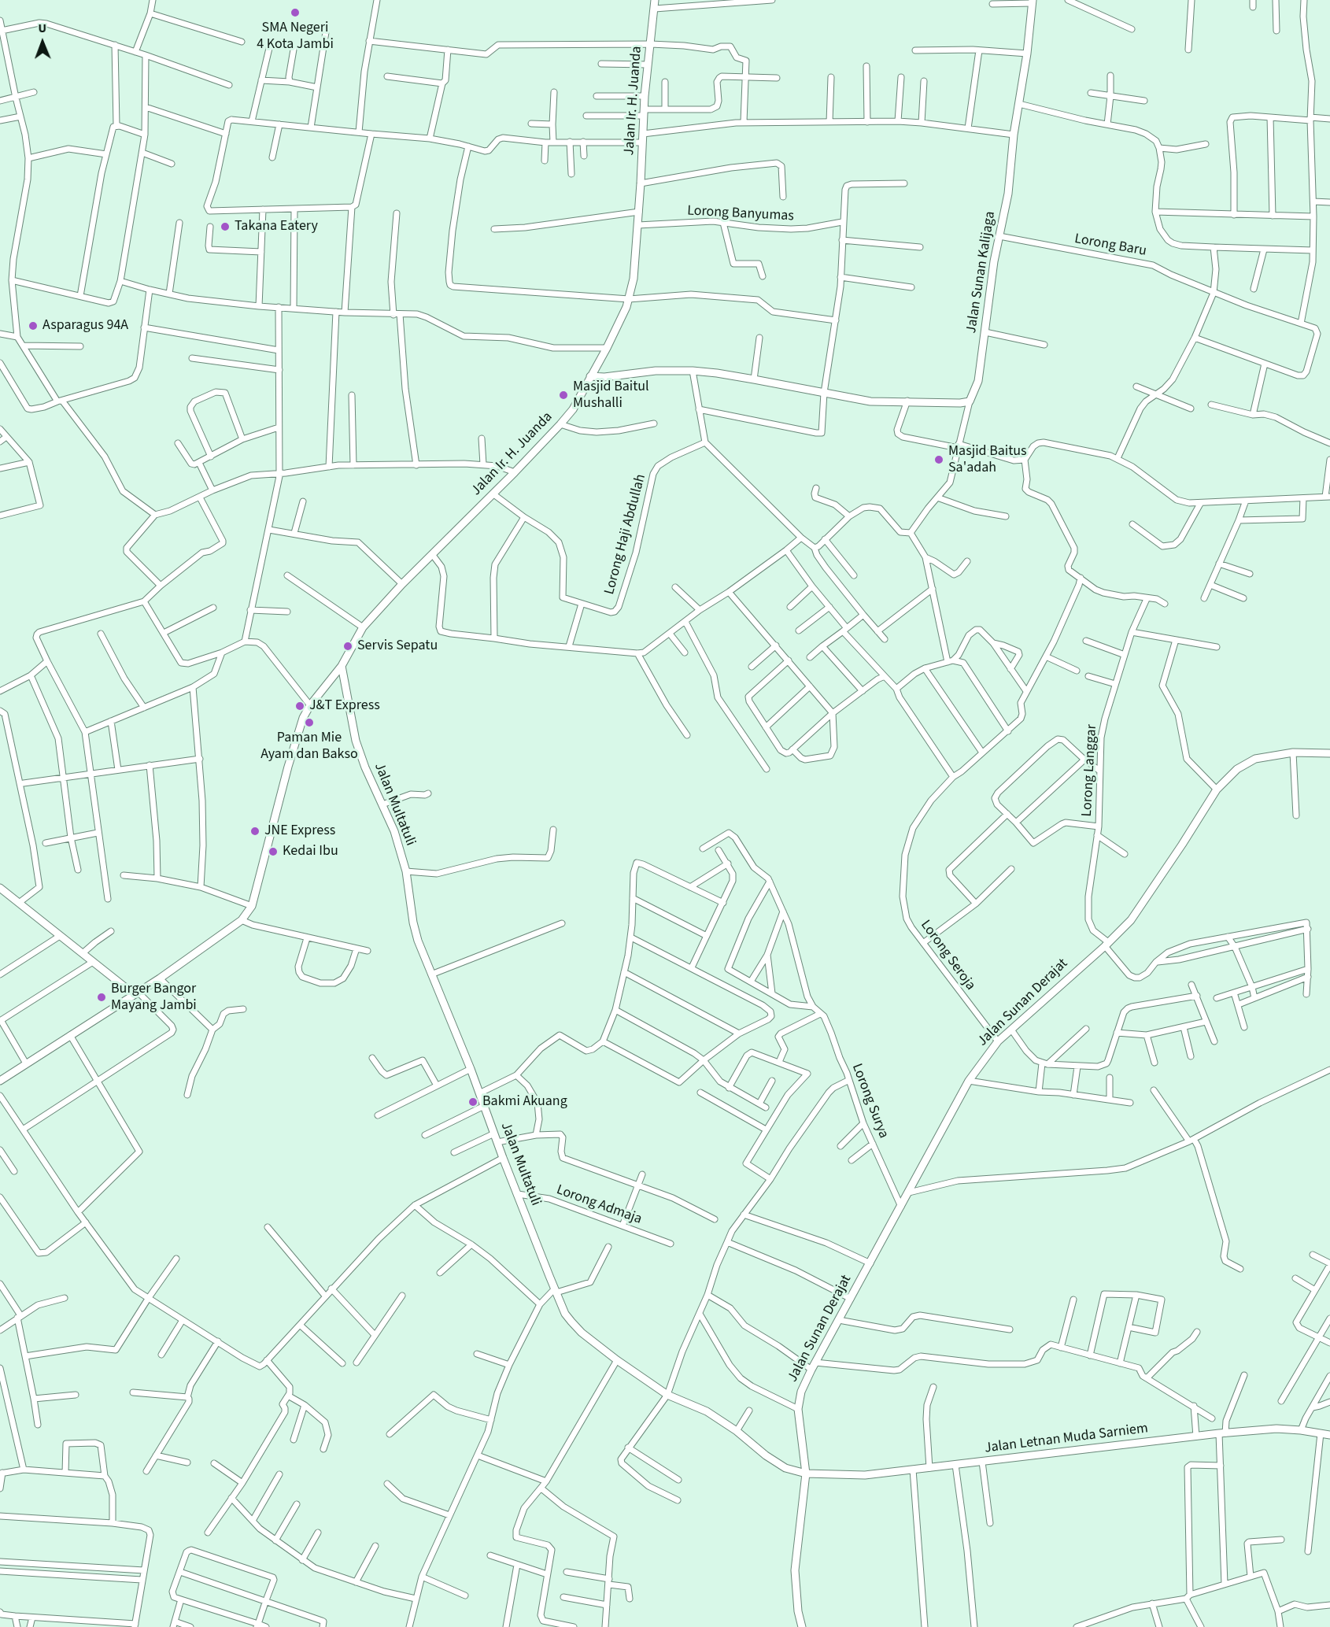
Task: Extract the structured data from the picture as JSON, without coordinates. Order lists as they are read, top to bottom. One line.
{"streets":{"main road":["Jalan Ir. H. Juanda","Jalan Sunan Kalijaga","Jalan Multatuli","Jalan Sunan Derajat","Jalan Letnan Muda Sarniem"],"street":["Lorong Banyumas","Lorong Baru","Lorong Haji Abdullah","Lorong Langgar","Lorong Seroja","Lorong Surya","Lorong Admaja"]},"crossings":[["Jalan Ir. H. Juanda","Lorong Banyumas"],["Jalan Ir. H. Juanda","Jalan Multatuli"],["Lorong Baru","Jalan Sunan Kalijaga"],["Lorong Langgar","Jalan Sunan Derajat"],["Jalan Multatuli","Jalan Sunan Derajat"],["Jalan Multatuli","Lorong Admaja"],["Jalan Multatuli","Jalan Letnan Muda Sarniem"],["Lorong Seroja","Jalan Sunan Derajat"],["Jalan Sunan Derajat","Lorong Surya"],["Jalan Sunan Derajat","Jalan Letnan Muda Sarniem"]],"places":["SMA Negeri 4 Kota Jambi","Takana Eatery","Asparagus 94A","Masjid Baitul Mushalli","Masjid Baitus Sa'adah","Servis Sepatu","J&T Express","Paman Mie Ayam dan Bakso","JNE Express","Kedai Ibu","Burger Bangor Mayang Jambi","Bakmi Akuang"],"north":"top"}
